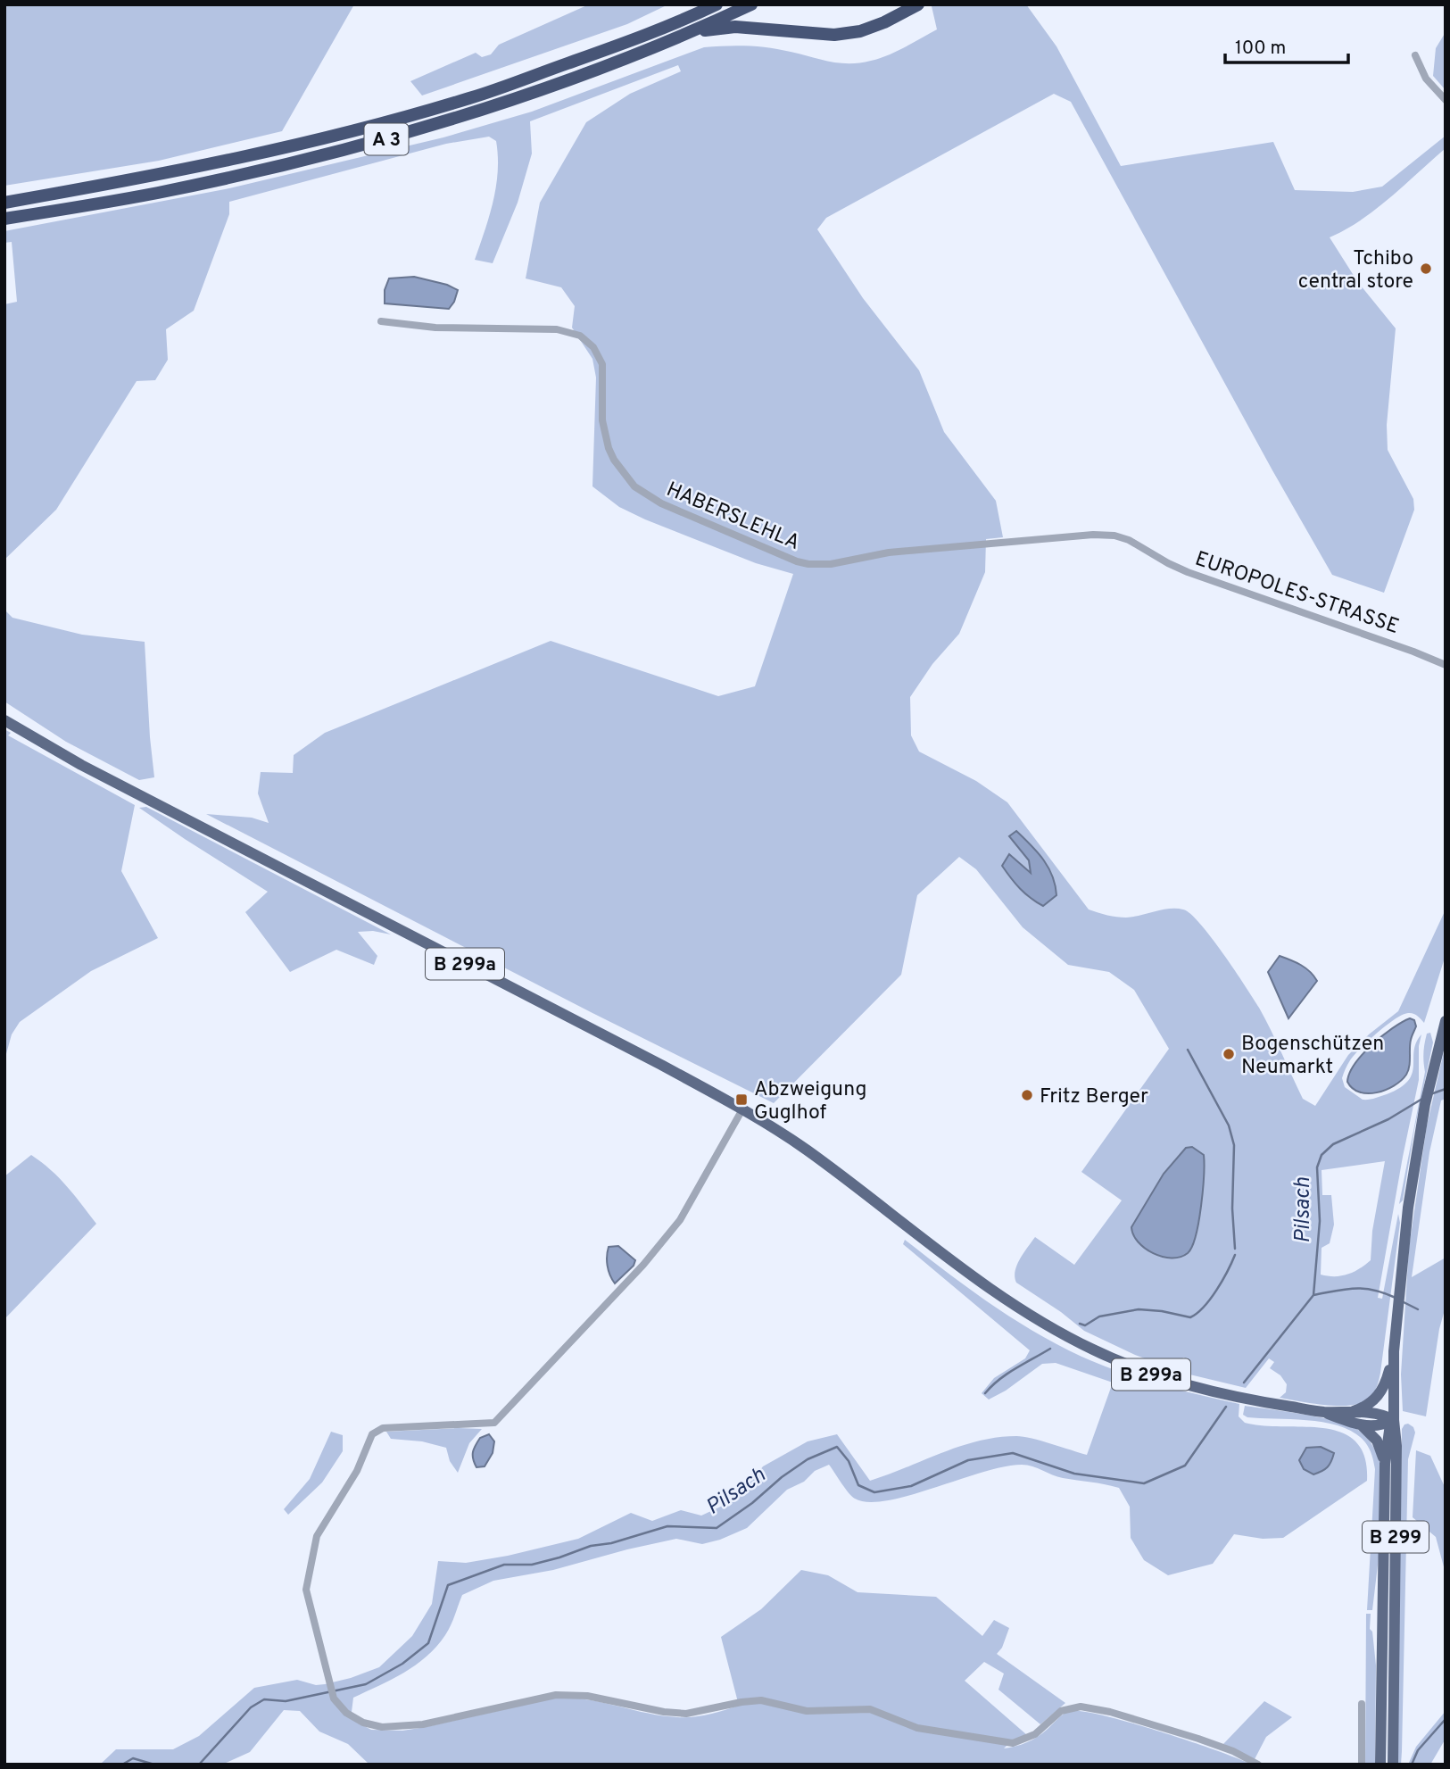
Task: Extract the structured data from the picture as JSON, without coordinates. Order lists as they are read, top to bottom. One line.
{"streets":{"highway":["A 3"],"main road":["B 299a","B 299"],"street":["HABERSLEHLA","EUROPOLES-STRASSE"]},"crossings":[["HABERSLEHLA","EUROPOLES-STRASSE"],["B 299a","B 299"]],"water":["Pilsach"],"places":{"other":["Tchibo central store","Bogenschützen Neumarkt","Fritz Berger"],"transit":["Abzweigung Guglhof"]},"scale_bar":"100 m"}
